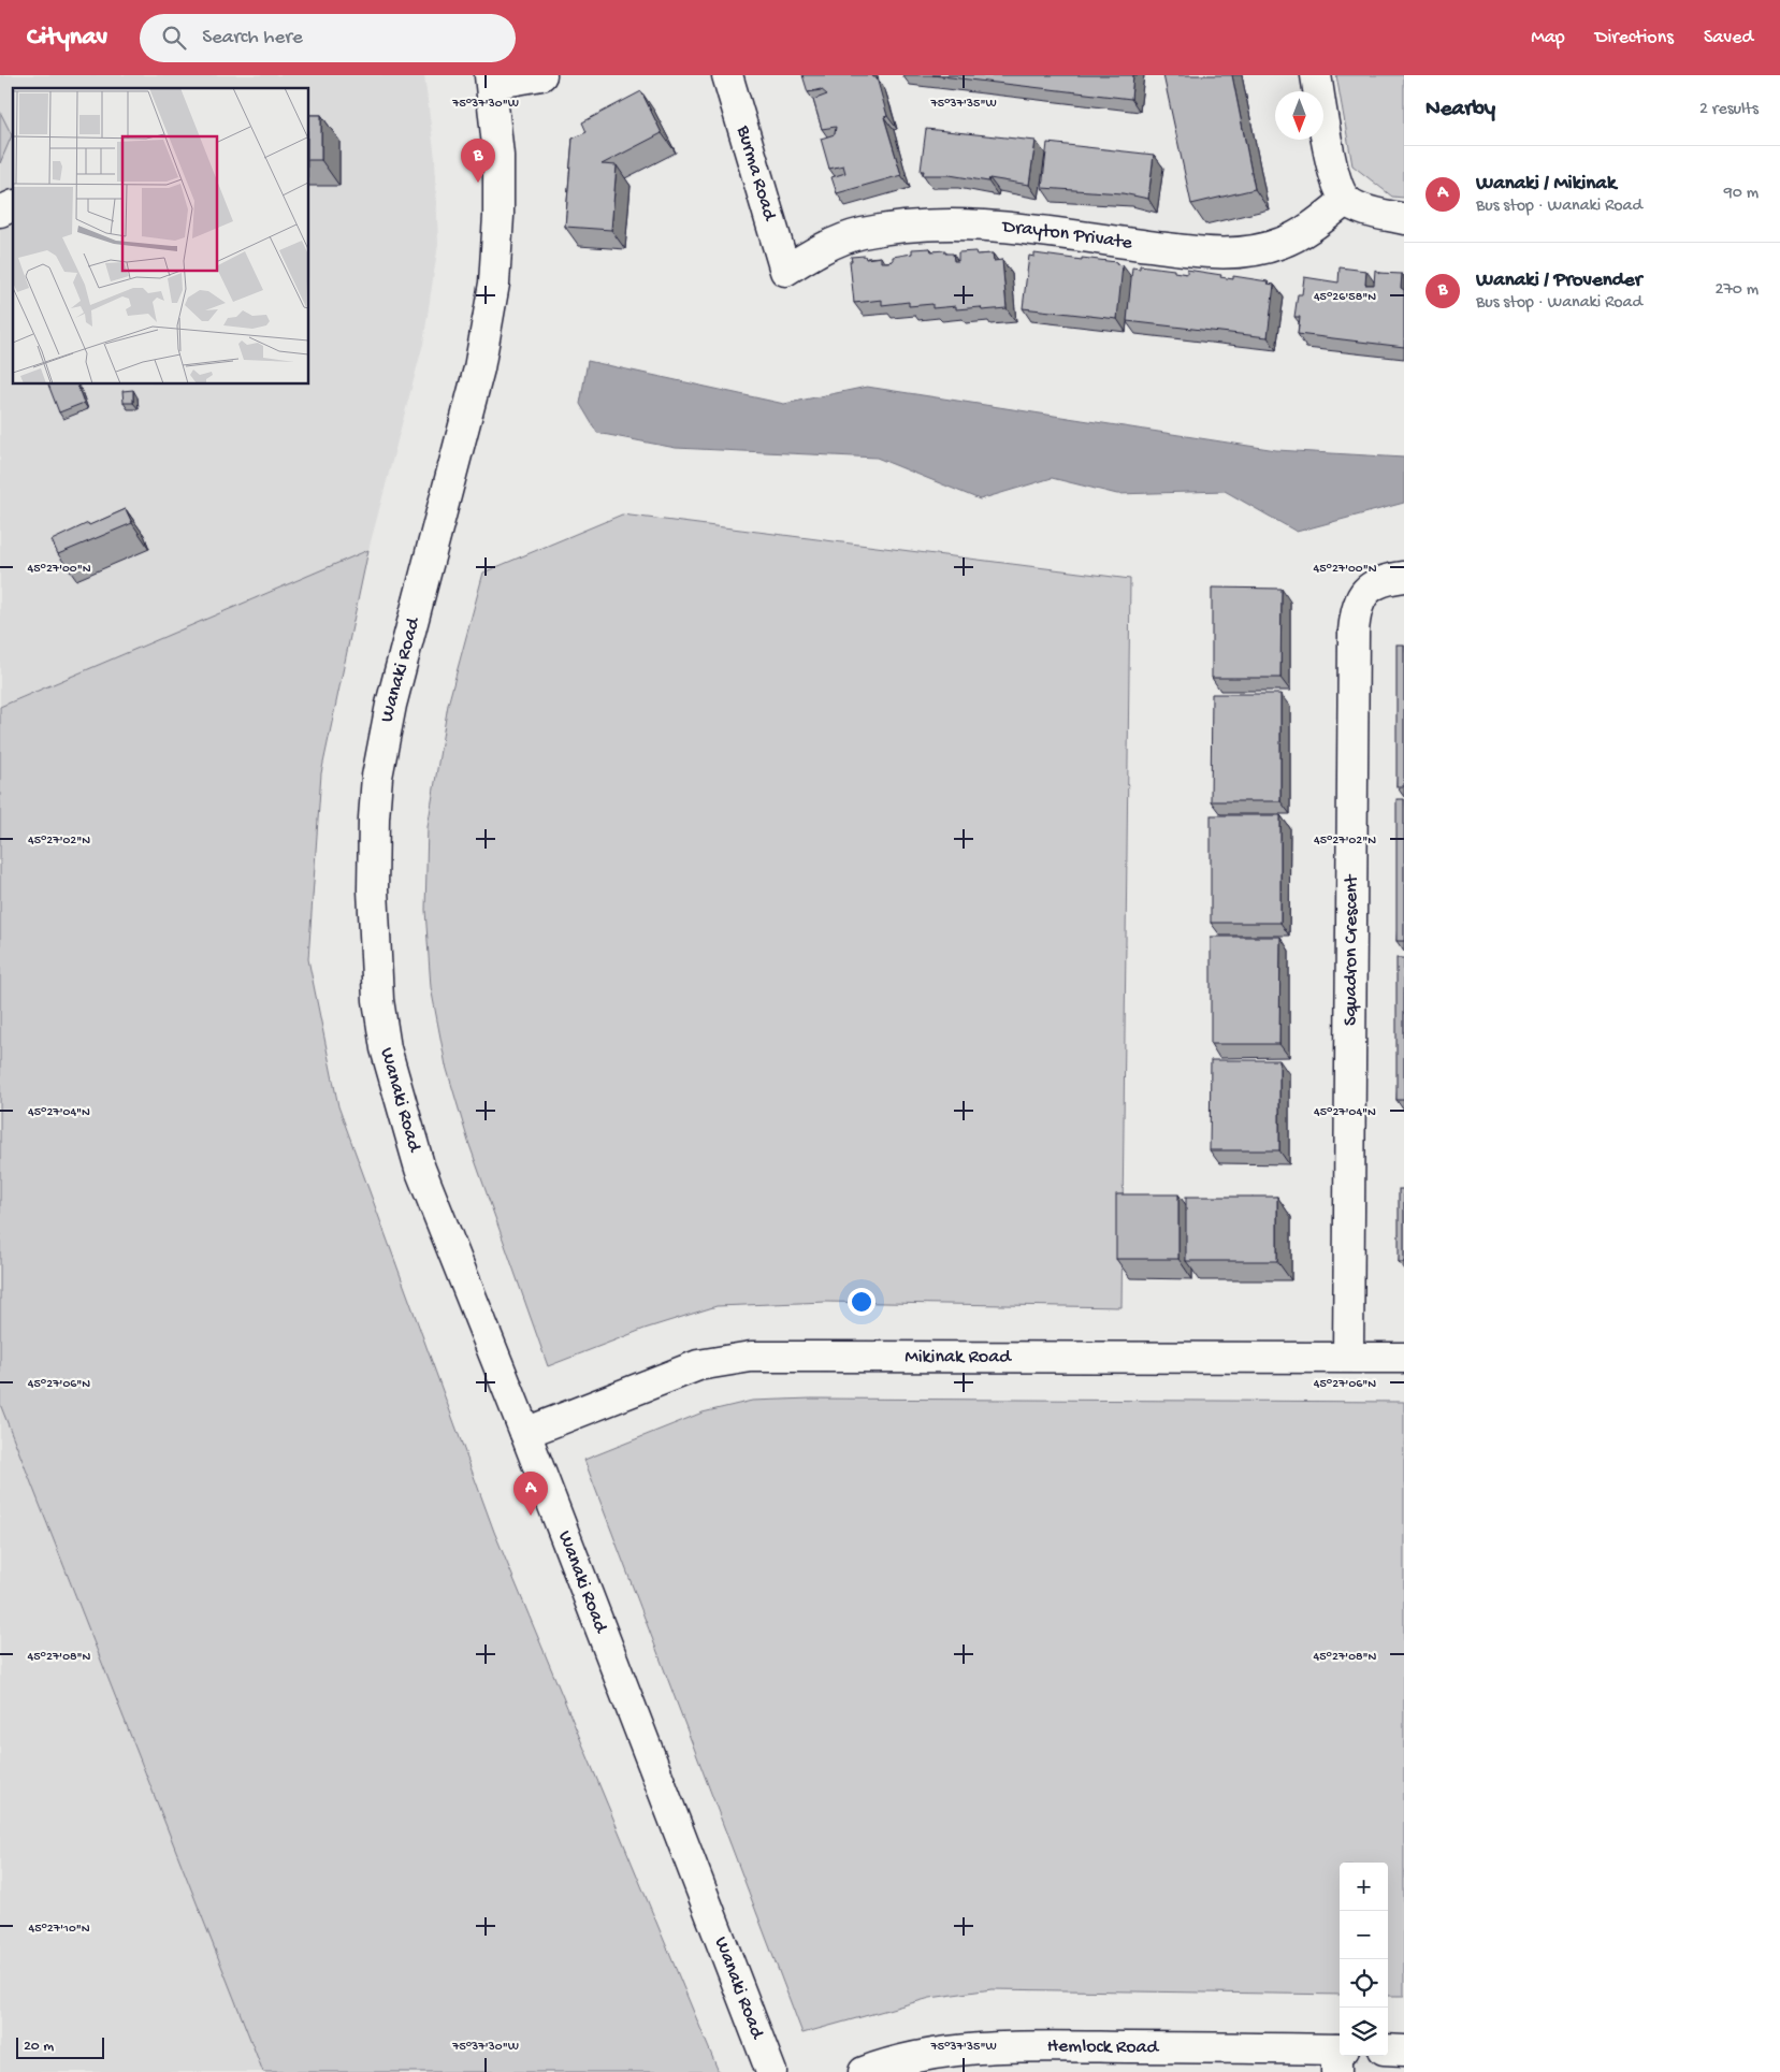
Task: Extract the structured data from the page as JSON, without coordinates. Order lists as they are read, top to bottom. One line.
{"streets":{"street":["Burma Road","Drayton Private","Wanaki Road","Squadron Crescent","Mikinak Road","Hemlock Road"]},"crossings":[["Burma Road","Drayton Private"],["Wanaki Road","Mikinak Road"],["Squadron Crescent","Mikinak Road"]],"scale_bar":"20 m","north":"bottom","page":{"header":"Citynav","search":"Search here","nav":["Map","Directions","Saved"],"heading":["Nearby","2 results"],"pins":["B","A"],"list":[{"mark":"A","name":"Wanaki / Mikinak","note":"Bus stop · Wanaki Road","value":"90 m"},{"mark":"B","name":"Wanaki / Provender","note":"Bus stop · Wanaki Road","value":"270 m"}],"map_buttons":["+","−"],"scale":"20 m"},"coordinates":["75°37'30\"W","75°37'35\"W","45°26'58\"N","45°27'00\"N","45°27'02\"N","45°27'04\"N","45°27'06\"N","45°27'08\"N","45°27'10\"N"]}
